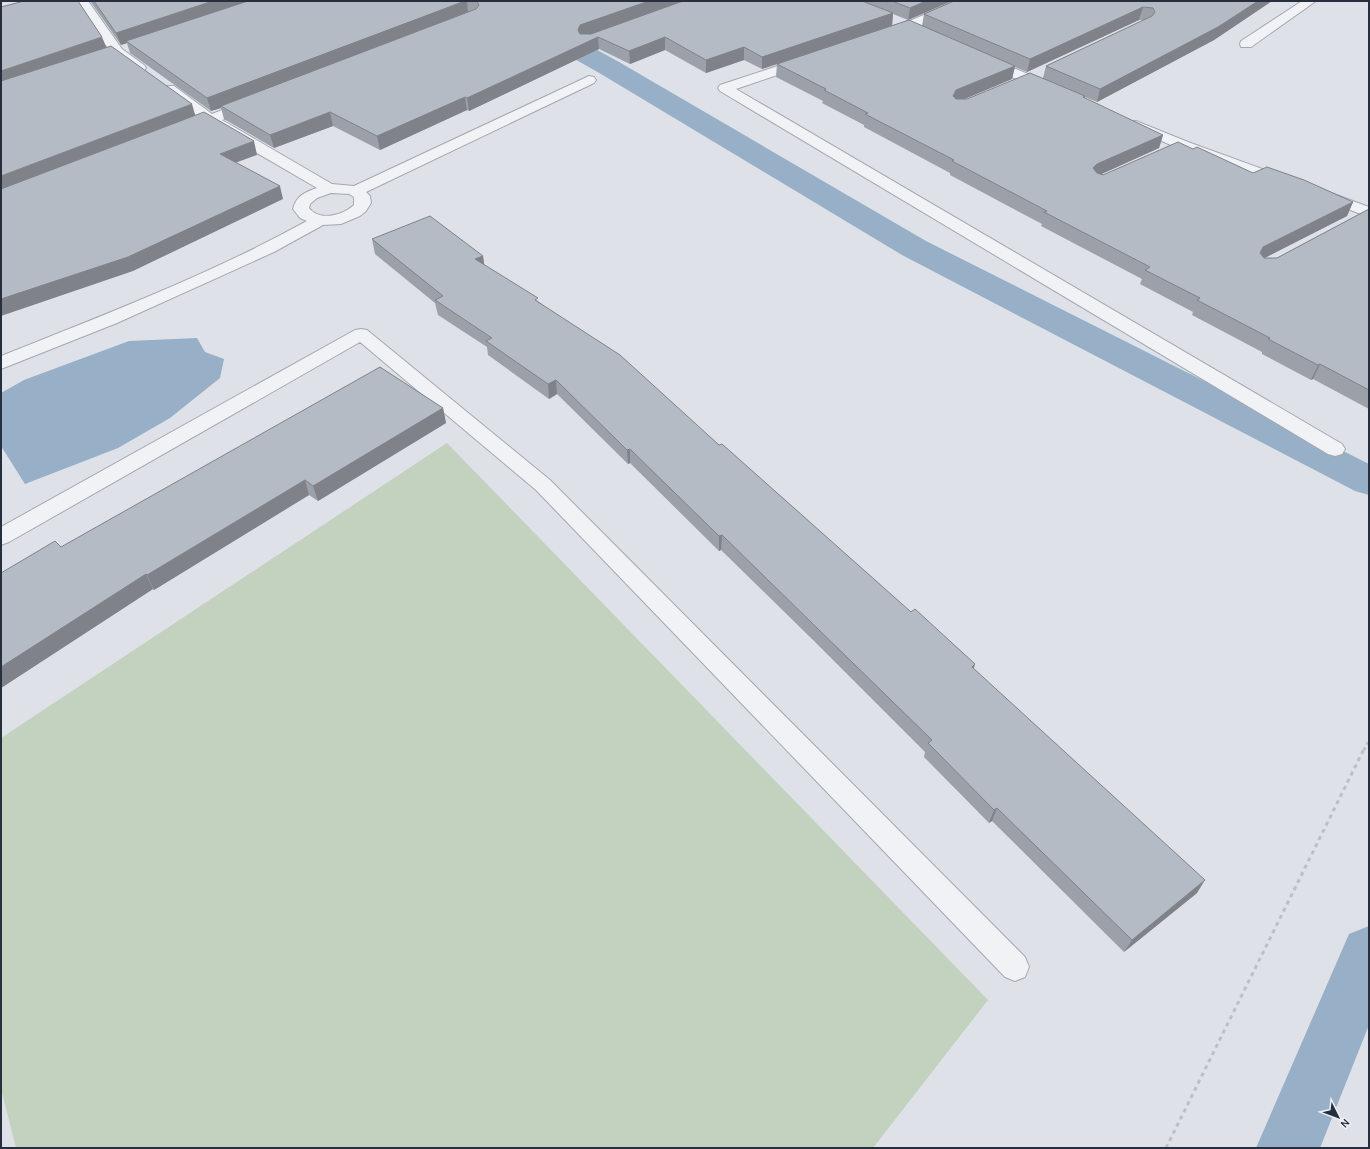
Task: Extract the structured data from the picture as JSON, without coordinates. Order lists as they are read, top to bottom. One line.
{"north":"bottom right"}
